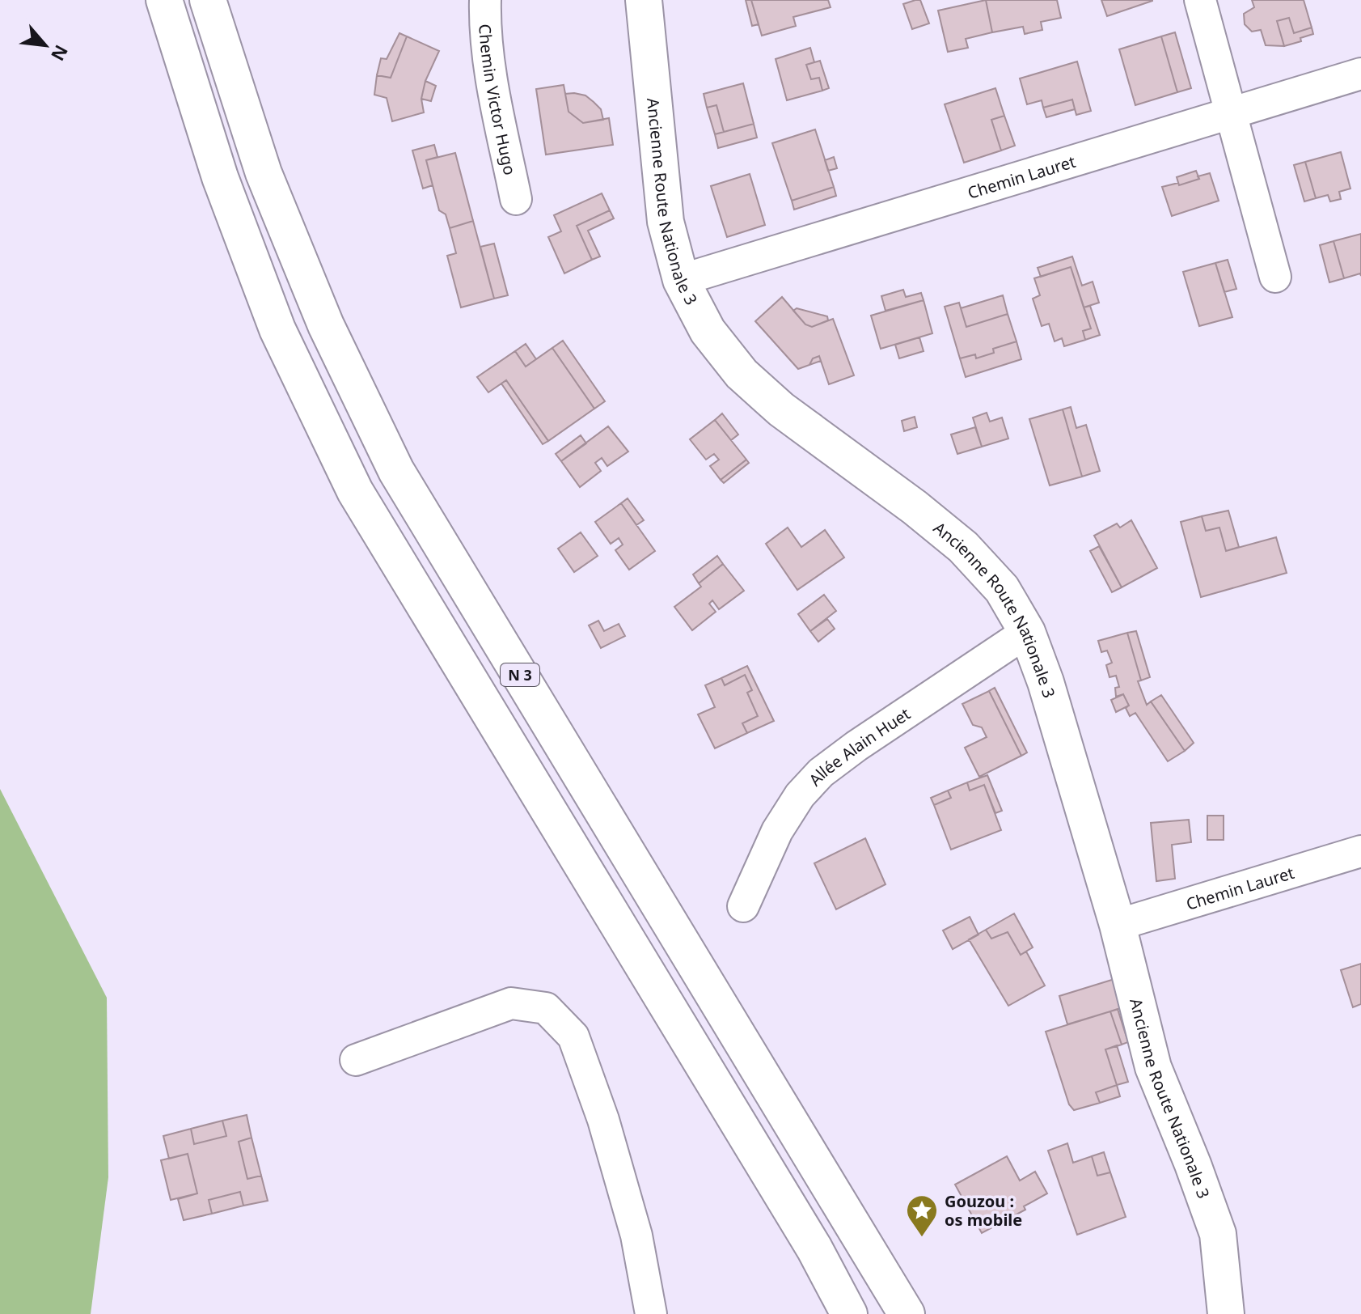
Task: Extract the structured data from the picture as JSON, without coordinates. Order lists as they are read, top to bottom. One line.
{"streets":{"main road":["Ancienne Route Nationale 3","N 3"],"street":["Chemin Victor Hugo","Chemin Lauret","Allée Alain Huet"]},"crossings":[["Chemin Lauret","Ancienne Route Nationale 3"],["Ancienne Route Nationale 3","Allée Alain Huet"]],"places":{"place":["Gouzou : os mobile"]},"north":"bottom right"}
